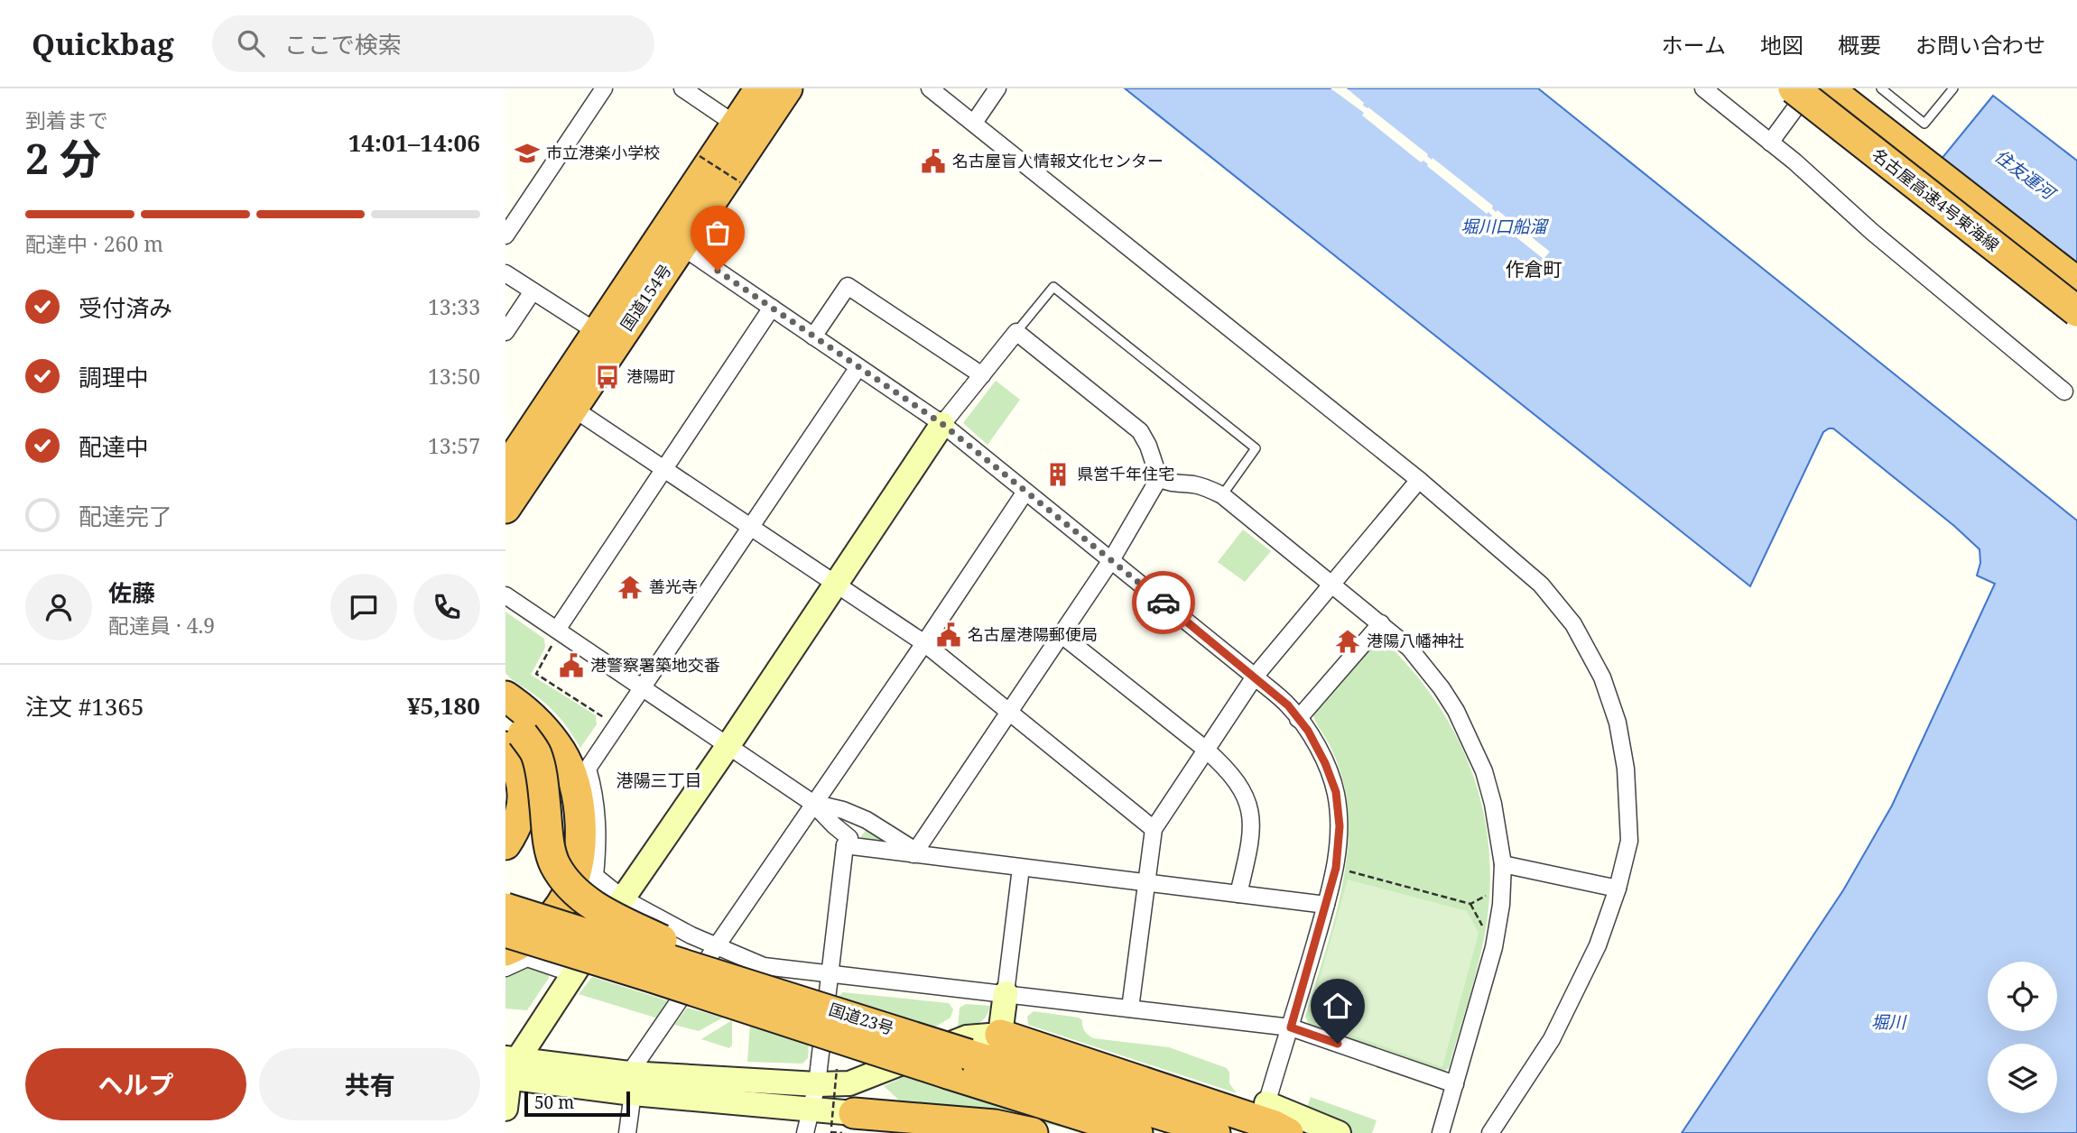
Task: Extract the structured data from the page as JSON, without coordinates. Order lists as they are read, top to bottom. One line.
{"streets":{"highway":["名古屋高速4号東海線","国道154号","国道23号"]},"districts":["作倉町","港陽三丁目"],"water":["住友運河","堀川口船溜","堀川"],"places":{"school or university":["市立港楽小学校"],"public building":["名古屋盲人情報文化センター","名古屋港陽郵便局","港警察署築地交番"],"bus stop":["港陽町"],"building":["県営千年住宅"],"temple":["善光寺","港陽八幡神社"]},"scale_bar":"50 m","page":{"header":"Quickbag","search":"ここで検索","nav":["ホーム","地図","概要","お問い合わせ"],"heading":["2 分","到着まで","14:01–14:06"],"panel":["佐藤","配達員 · 4.9","注文 #1365","¥5,180"],"bar":"配達中 · 260 m","list":[["受付済み","13:33"],["調理中","13:50"],["配達中","13:57"],"配達完了"],"buttons":["ヘルプ","共有"],"scale":"50 m"}}
